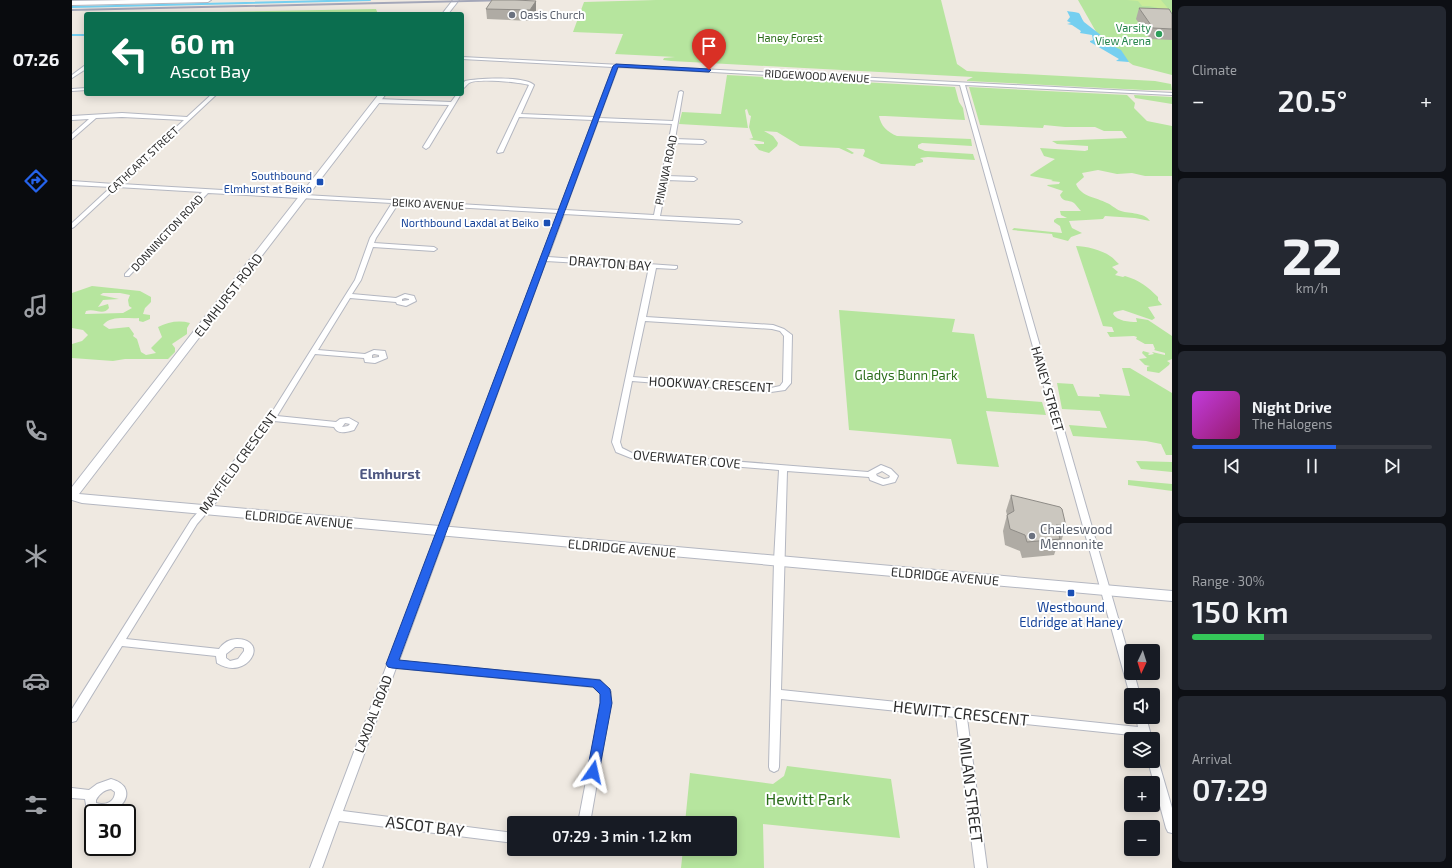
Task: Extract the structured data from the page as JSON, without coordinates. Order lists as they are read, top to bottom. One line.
{"streets":{"street":["RIDGEWOOD AVENUE","CATHCART STREET","PINAWA ROAD","BEIKO AVENUE","DONNINGTON ROAD","DRAYTON BAY","ELMHURST ROAD","HOOKWAY CRESCENT","HANEY STREET","OVERWATER COVE","MAYFIELD CRESCENT","ELDRIDGE AVENUE","HEWITT CRESCENT","LAXDAL ROAD","MILAN STREET","ASCOT BAY"]},"crossings":[["RIDGEWOOD AVENUE","HANEY STREET"],["RIDGEWOOD AVENUE","LAXDAL ROAD"],["CATHCART STREET","BEIKO AVENUE"],["PINAWA ROAD","BEIKO AVENUE"],["BEIKO AVENUE","DONNINGTON ROAD"],["BEIKO AVENUE","ELMHURST ROAD"],["BEIKO AVENUE","MAYFIELD CRESCENT"],["BEIKO AVENUE","LAXDAL ROAD"],["DRAYTON BAY","OVERWATER COVE"],["DRAYTON BAY","LAXDAL ROAD"],["ELMHURST ROAD","ELDRIDGE AVENUE"],["HOOKWAY CRESCENT","OVERWATER COVE"],["HANEY STREET","ELDRIDGE AVENUE"],["MAYFIELD CRESCENT","ELDRIDGE AVENUE"],["ELDRIDGE AVENUE","LAXDAL ROAD"],["HEWITT CRESCENT","MILAN STREET"],["LAXDAL ROAD","ASCOT BAY"]],"districts":["Elmhurst"],"parks":["Haney Forest","Gladys Bunn Park","Hewitt Park"],"places":{"other":["Oasis Church","Varsity View Arena","Chaleswood Mennonite"],"transit":["Southbound Elmhurst at Beiko","Northbound Laxdal at Beiko","Westbound Eldridge at Haney"]},"north":"bottom","page":{"tabs":"07:26","tile":["Climate",["22","km/h"],["Range · 30%","150 km"],["Arrival","07:29"]],"turn":["60 m","Ascot Bay"],"heat":["−","20.5°","+"],"song":["Night Drive","The Halogens"],"map_buttons":["+","−"],"limit":"30","trip":"07:29 · 3 min · 1.2 km"}}
